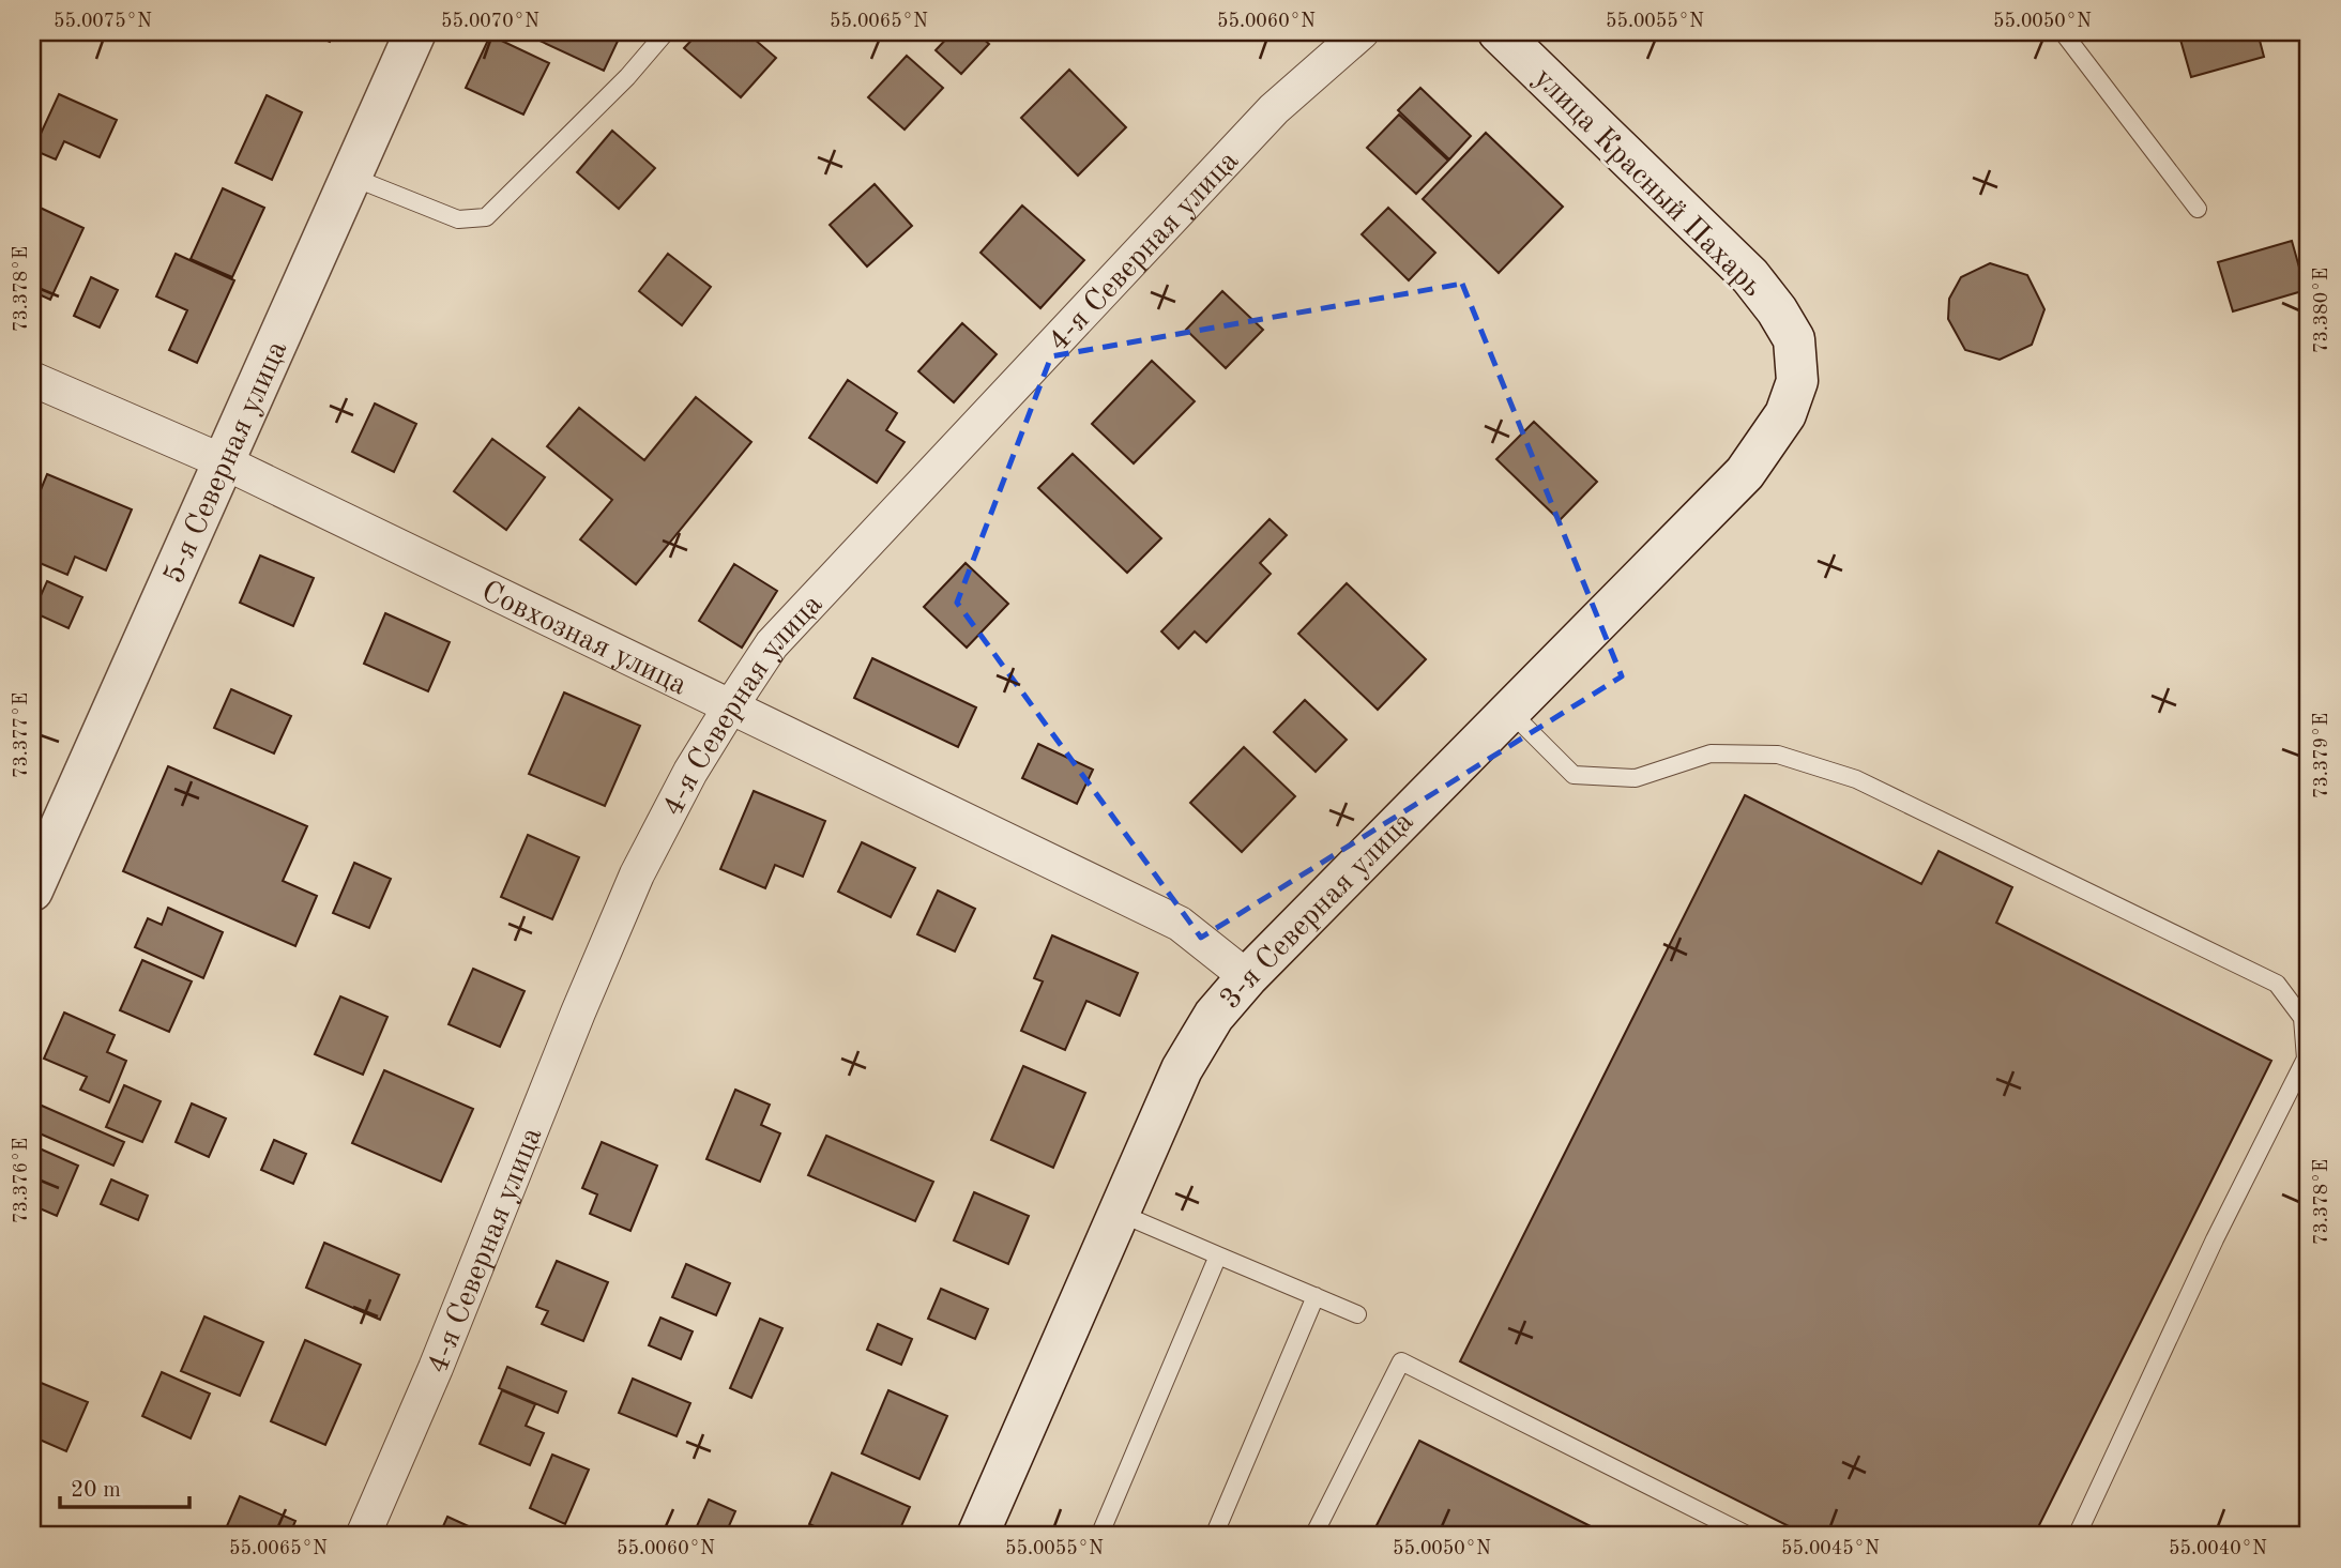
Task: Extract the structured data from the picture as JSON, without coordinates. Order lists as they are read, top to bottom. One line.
{"streets":{"main road":["улица Красный Пахарь","5-я Северная улица","3-я Северная улица"],"street":["4-я Северная улица","Совхозная улица"]},"crossings":[["улица Красный Пахарь","3-я Северная улица"],["4-я Северная улица","Совхозная улица"],["5-я Северная улица","Совхозная улица"],["Совхозная улица","3-я Северная улица"]],"scale_bar":"20 m","coordinates":["55.0075°N","55.0070°N","55.0065°N","55.0060°N","55.0055°N","55.0050°N","73.378°E","73.380°E","73.377°E","73.379°E","73.376°E","55.0045°N","55.0040°N"]}
